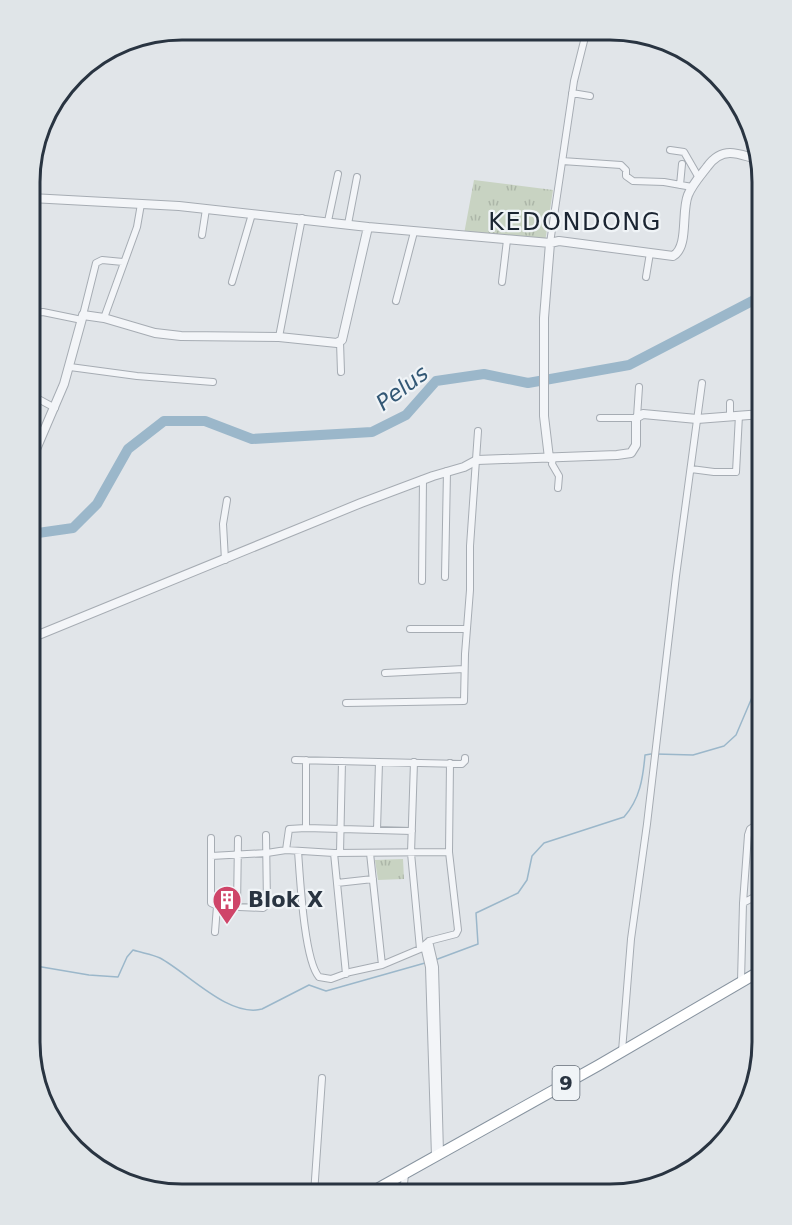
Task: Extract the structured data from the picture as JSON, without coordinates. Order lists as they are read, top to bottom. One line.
{"streets":{"highway":["9"]},"districts":["KEDONDONG"],"water":["Pelus"],"places":{"building":["Blok X"]}}
